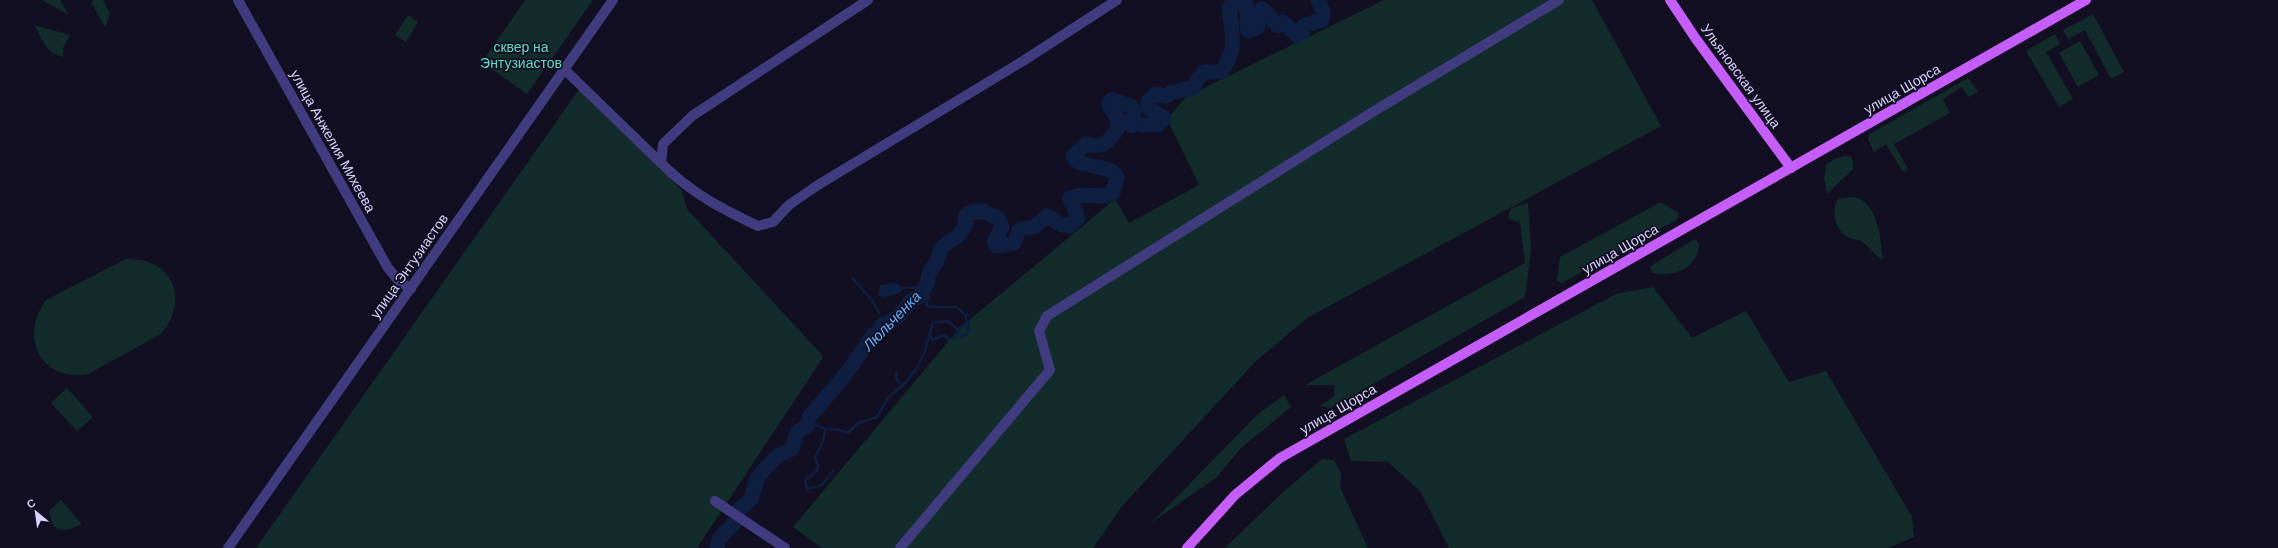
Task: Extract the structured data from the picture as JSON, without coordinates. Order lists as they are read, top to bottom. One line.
{"streets":{"main road":["Ульяновская улица","улица Щорса"],"street":["улица Анжелия Михеева","улица Энтузиастов"]},"crossings":[["Ульяновская улица","улица Щорса"],["улица Анжелия Михеева","улица Энтузиастов"]],"water":["Люльченка"],"parks":["сквер на Энтузиастов"],"north":"top left"}
